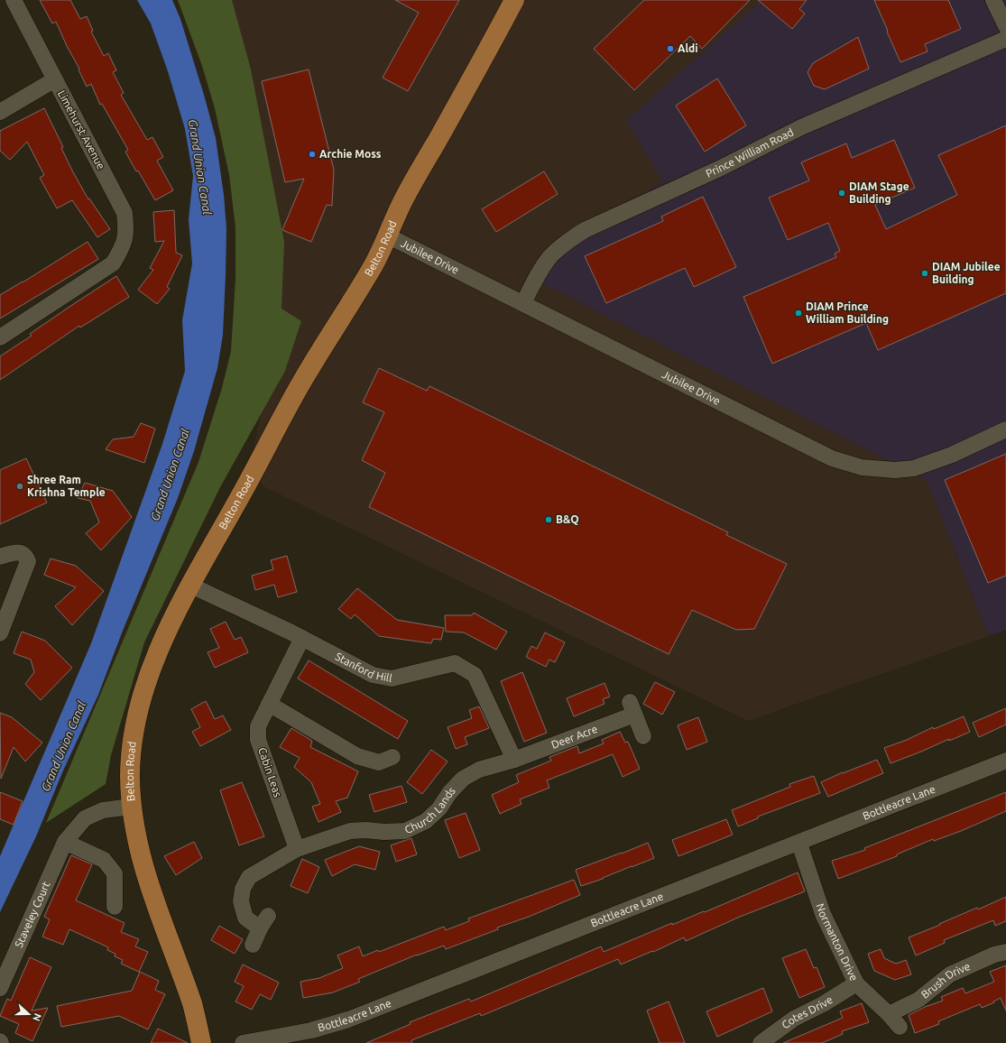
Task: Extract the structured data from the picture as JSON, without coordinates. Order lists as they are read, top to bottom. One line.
{"streets":{"main road":["Belton Road"],"street":["Limehurst Avenue","Prince William Road","Jubilee Drive","Stanford Hill","Deer Acre","Cabin Leas","Bottleacre Lane","Church Lands","Staveley Court","Normanton Drive","Brush Drive","Cotes Drive"]},"crossings":[["Prince William Road","Jubilee Drive"],["Belton Road","Jubilee Drive"],["Belton Road","Stanford Hill"],["Belton Road","Staveley Court"],["Stanford Hill","Deer Acre"],["Stanford Hill","Cabin Leas"],["Stanford Hill","Church Lands"],["Deer Acre","Church Lands"],["Cabin Leas","Church Lands"],["Bottleacre Lane","Normanton Drive"],["Normanton Drive","Brush Drive"],["Normanton Drive","Cotes Drive"]],"water":["Grand Union Canal"],"places":["Aldi","Archie Moss","DIAM Stage Building","DIAM Jubilee Building","DIAM Prince William Building","Shree Ram Krishna Temple","B&Q"],"north":"right"}
